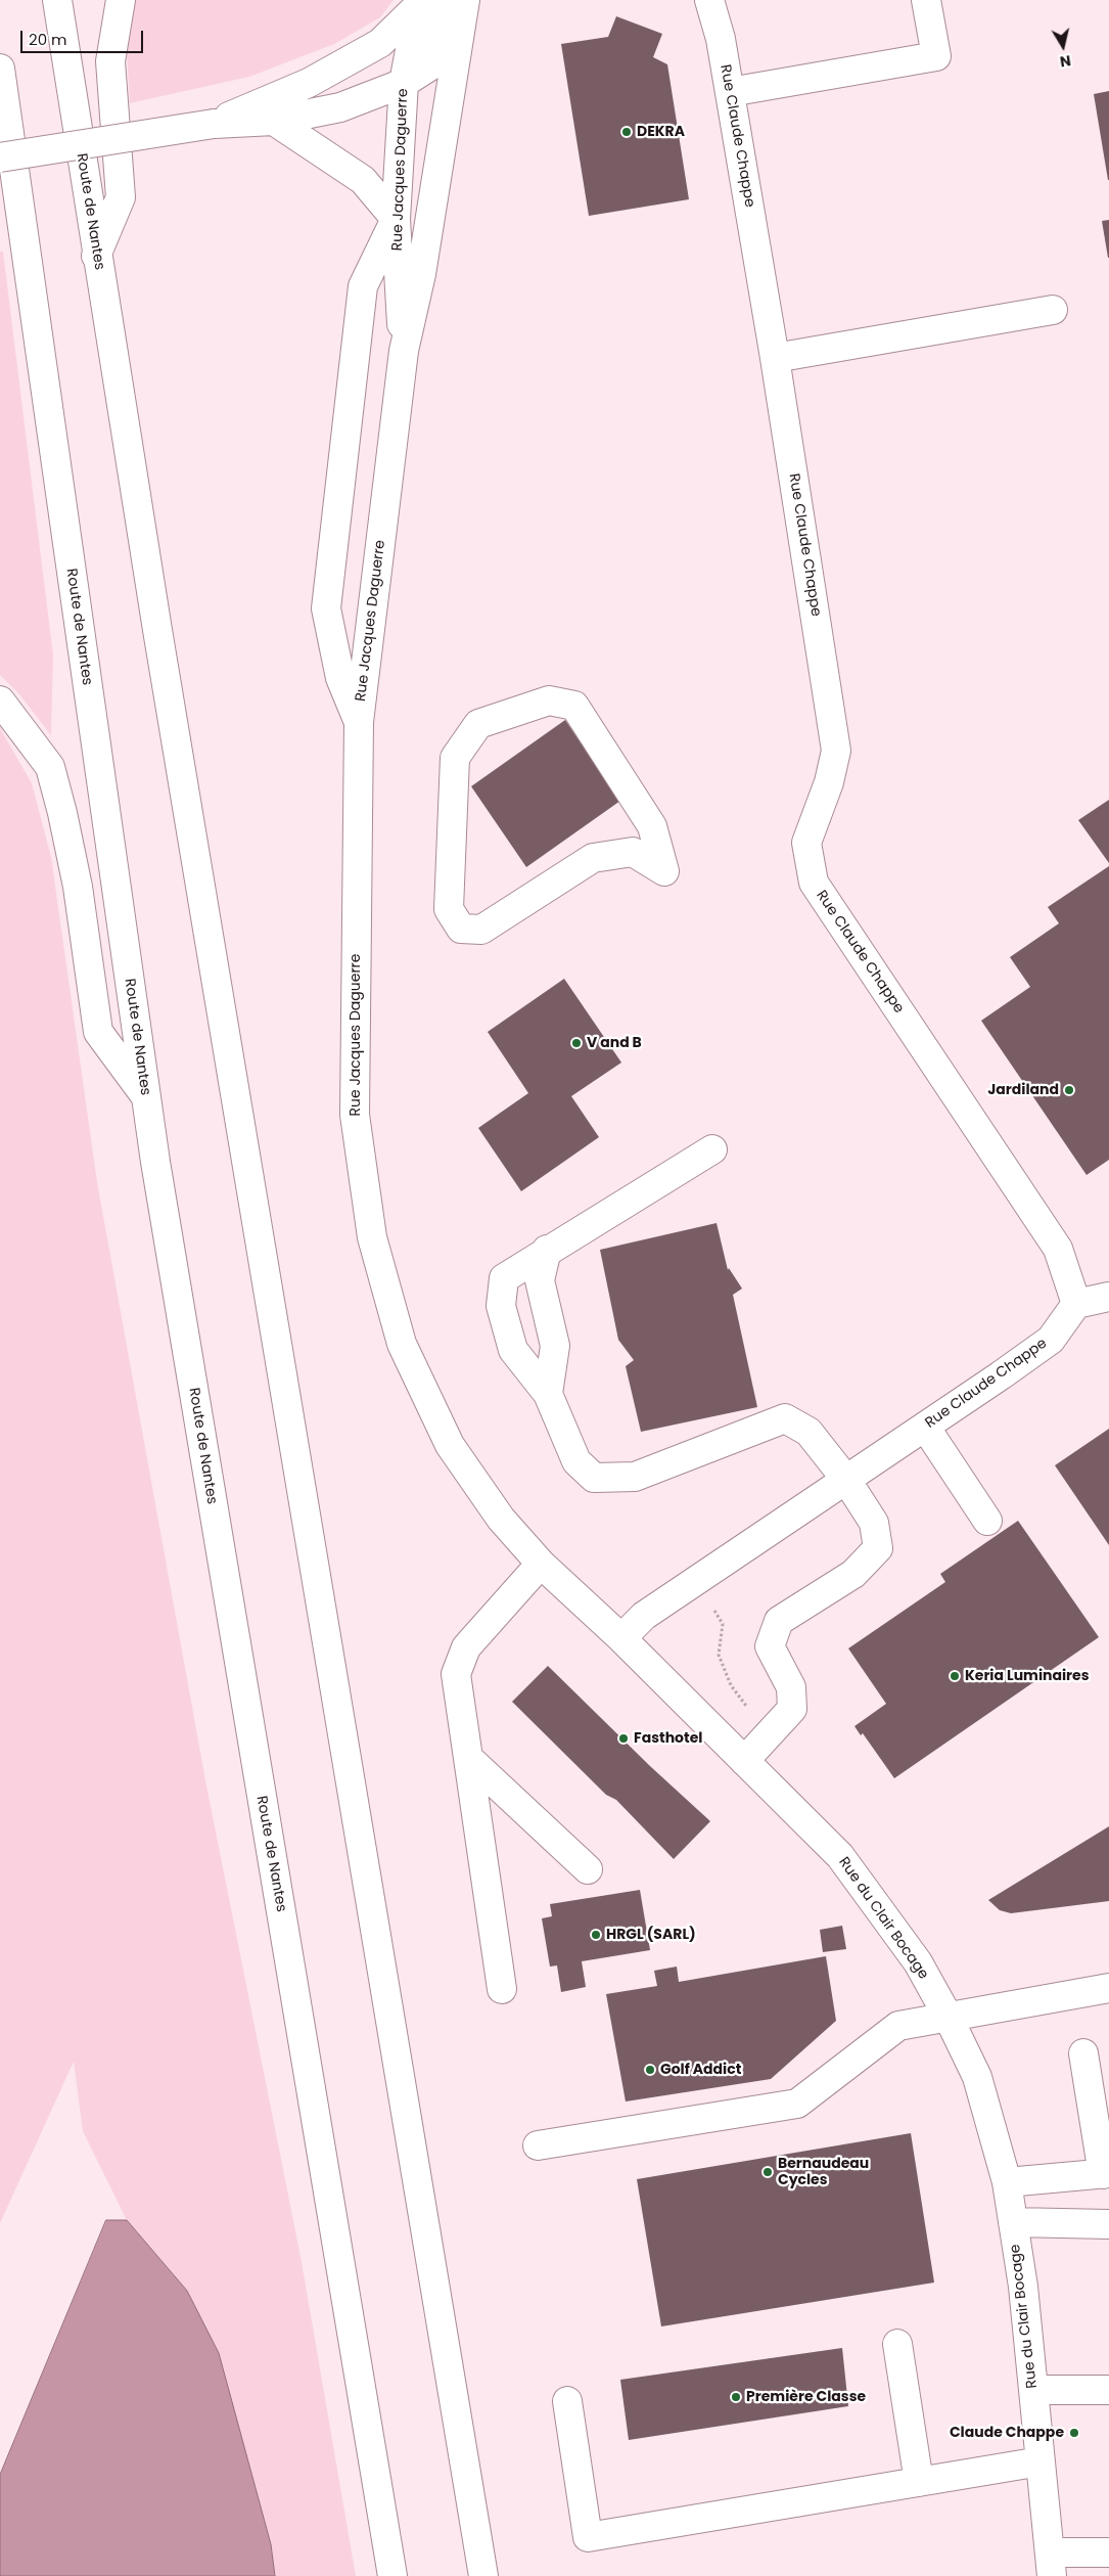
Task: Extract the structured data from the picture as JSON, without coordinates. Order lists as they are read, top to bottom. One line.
{"streets":{"main road":["Rue Claude Chappe","Rue Jacques Daguerre","Route de Nantes","Rue du Clair Bocage"]},"crossings":[["Rue Claude Chappe","Rue Jacques Daguerre"],["Rue Claude Chappe","Rue du Clair Bocage"],["Rue Jacques Daguerre","Rue du Clair Bocage"]],"places":["DEKRA","V and B","Jardiland","Keria Luminaires","Fasthotel","HRGL (SARL)","Golf Addict","Bernaudeau Cycles","Première Classe","Claude Chappe"],"scale_bar":"20 m","north":"bottom"}
